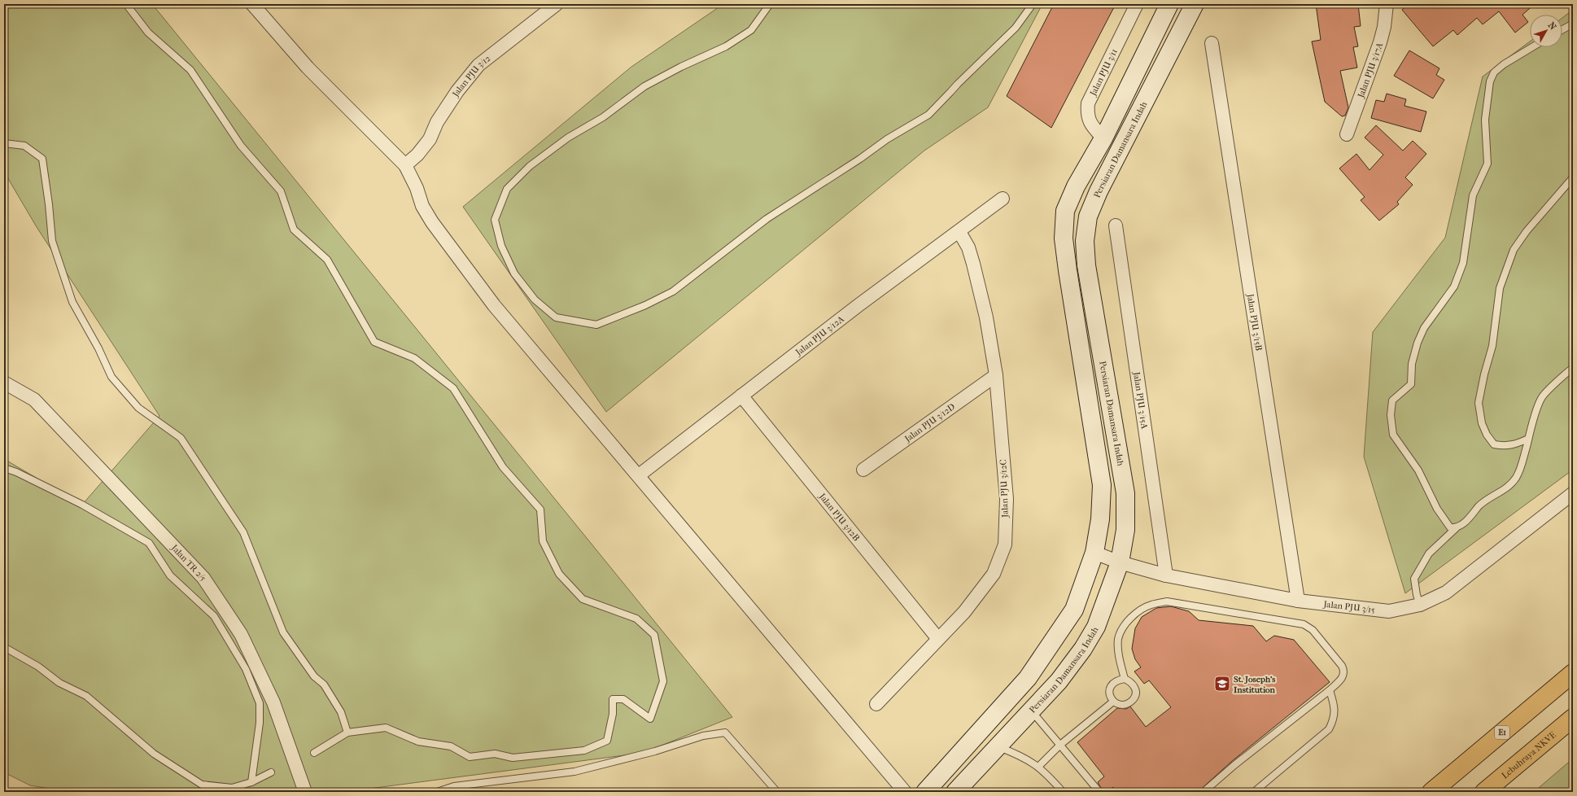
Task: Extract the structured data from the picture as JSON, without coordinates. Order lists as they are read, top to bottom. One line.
{"streets":{"highway":["E1","Lebuhraya NKVE"],"main road":["Persiaran Damansara Indah"],"street":["Jalan PJU 3/17A","Jalan PJU 3/11","Jalan PJU 3/12","Jalan PJU 3/15B","Jalan PJU 3/12A","Jalan PJU 3/15A","Jalan PJU 3/12D","Jalan PJU 3/12C","Jalan PJU 3/12B","Jalan TR 2/5","Jalan PJU 3/15"]},"crossings":[["Persiaran Damansara Indah","Jalan PJU 3/15"],["Jalan PJU 3/15B","Jalan PJU 3/15"],["Jalan PJU 3/12A","Jalan PJU 3/12C"],["Jalan PJU 3/12A","Jalan PJU 3/12B"],["Jalan PJU 3/15A","Jalan PJU 3/15"],["Jalan PJU 3/12D","Jalan PJU 3/12C"],["Jalan PJU 3/12C","Jalan PJU 3/12B"]],"places":{"school or university":["St. Joseph's Institution"]},"north":"top right"}
